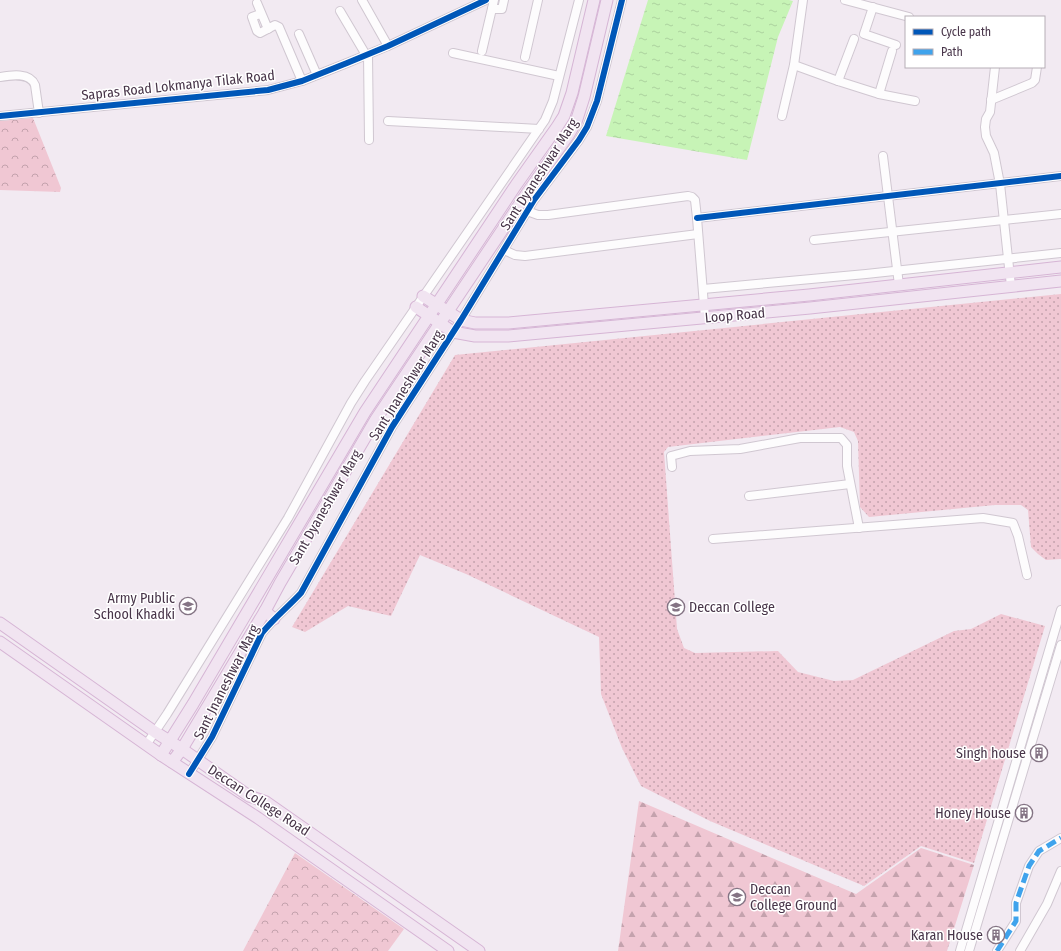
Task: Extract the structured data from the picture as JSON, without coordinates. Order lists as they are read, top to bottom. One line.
{"streets":{"main road":["Sant Dyaneshwar Marg","Loop Road","Deccan College Road"],"street":["Sapras Road Lokmanya Tilak Road","Sant Jnaneshwar Marg"]},"crossings":[["Sant Dyaneshwar Marg","Loop Road"],["Sant Dyaneshwar Marg","Deccan College Road"],["Loop Road","Sant Jnaneshwar Marg"],["Sant Jnaneshwar Marg","Deccan College Road"]],"places":{"school or university":["Army Public School Khadki","Deccan College","Deccan College Ground"],"building":["Singh house","Honey House","Karan House"]},"legend":["Cycle path","Path"]}
